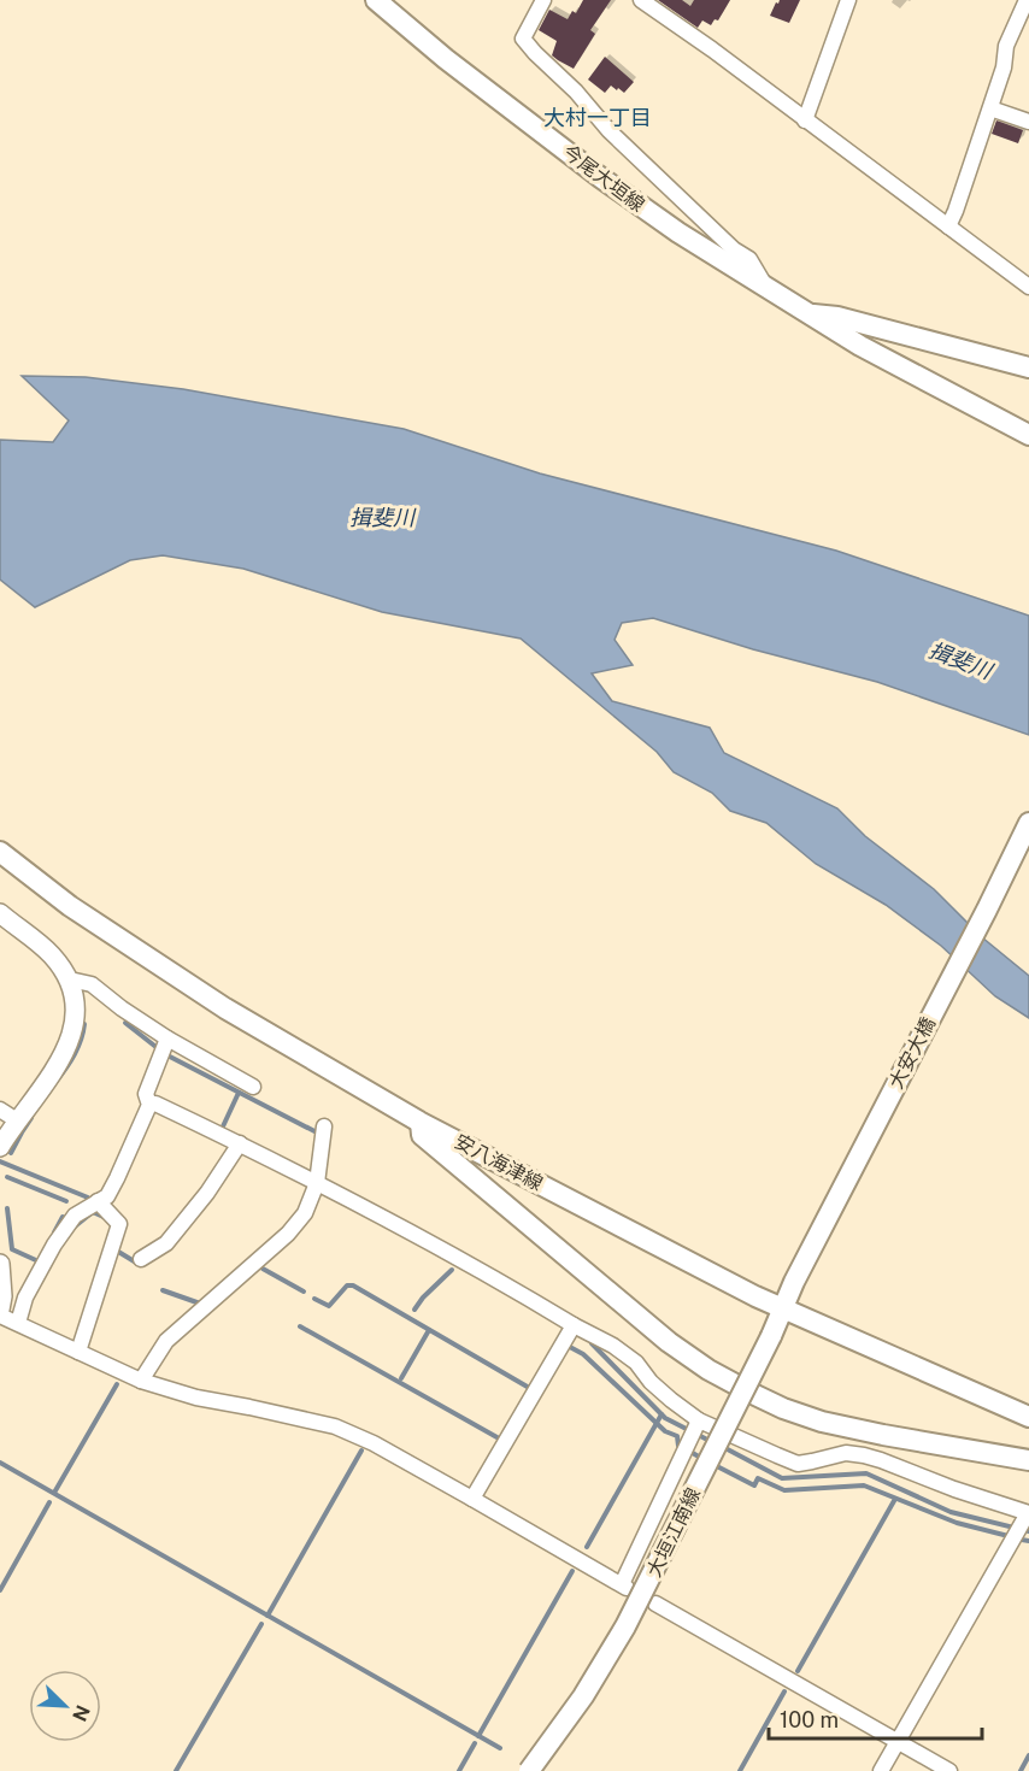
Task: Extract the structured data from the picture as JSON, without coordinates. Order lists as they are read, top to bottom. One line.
{"streets":{"main road":["今尾大垣線","大安大橋","安八海津線","大垣江南線"]},"crossings":[["大安大橋","大垣江南線"],["安八海津線","大垣江南線"]],"districts":["大村一丁目"],"water":["揖斐川"],"scale_bar":"100 m","north":"bottom right"}
